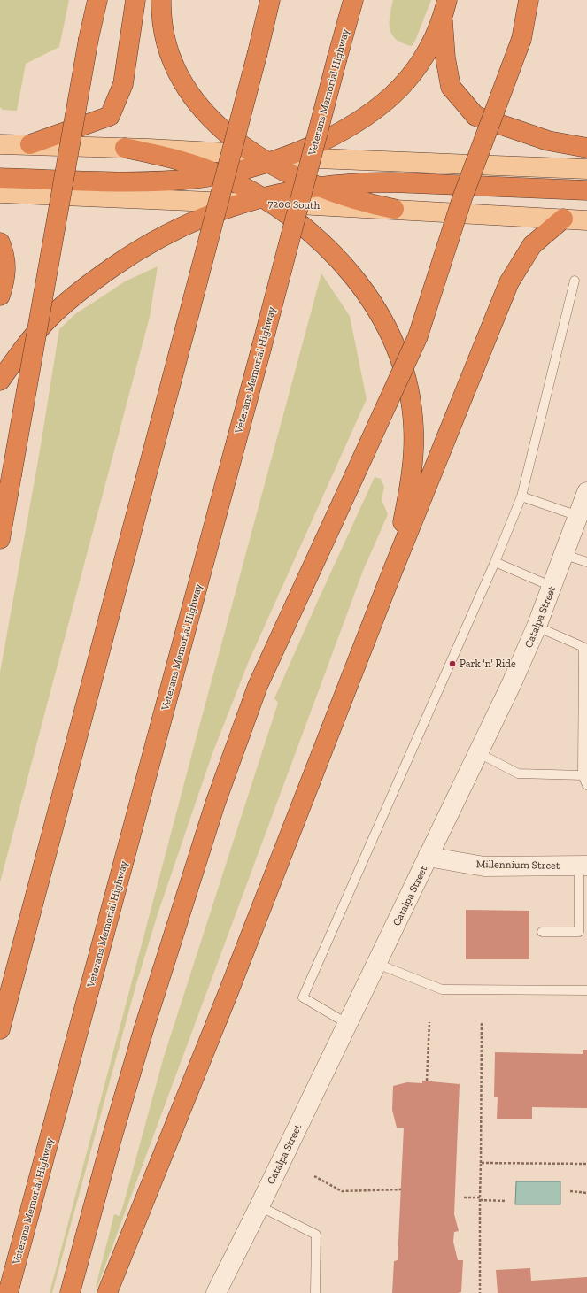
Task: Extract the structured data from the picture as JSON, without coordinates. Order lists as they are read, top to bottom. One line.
{"streets":{"highway":["Veterans Memorial Highway"],"main road":["7200 South"],"street":["Catalpa Street","Millennium Street"]},"crossings":[["Catalpa Street","Millennium Street"]],"places":["Park 'n' Ride"]}
